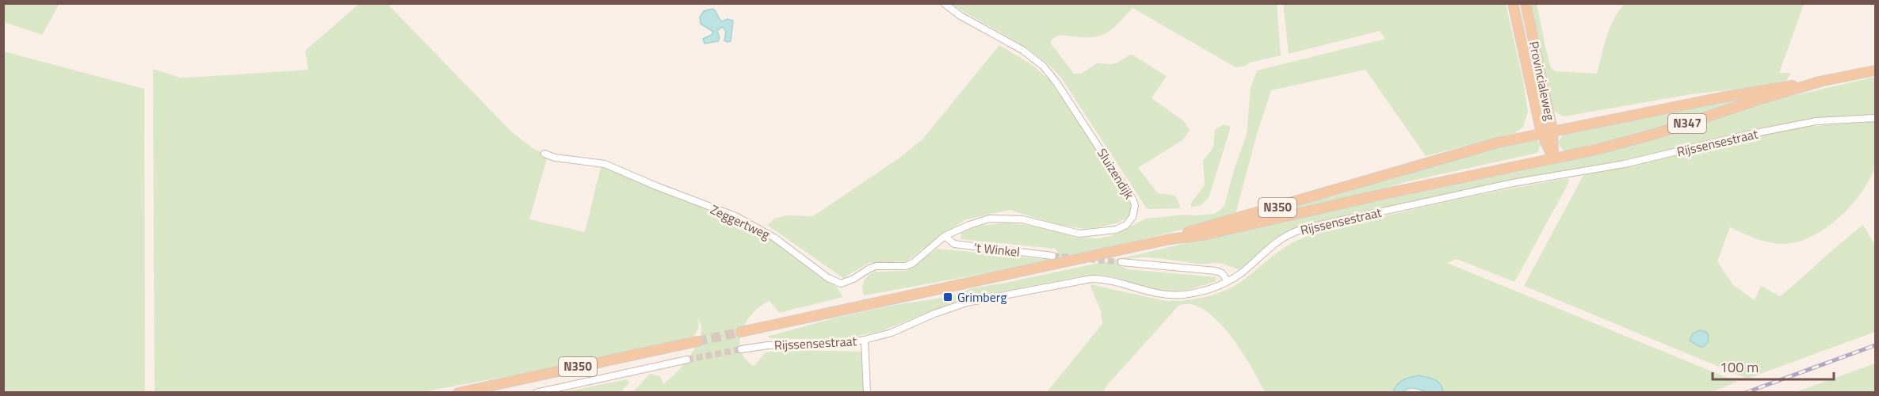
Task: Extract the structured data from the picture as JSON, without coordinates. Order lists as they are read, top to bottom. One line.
{"streets":{"main road":["Provincialeweg","N347","Rijssensestraat","N350"],"street":["Sluizendijk","Zeggertweg","'t Winkel"]},"crossings":[["Provincialeweg","Rijssensestraat"],["Sluizendijk","Zeggertweg"],["Sluizendijk","'t Winkel"],["Zeggertweg","'t Winkel"]],"places":{"transit":["Grimberg"]},"scale_bar":"100 m"}
